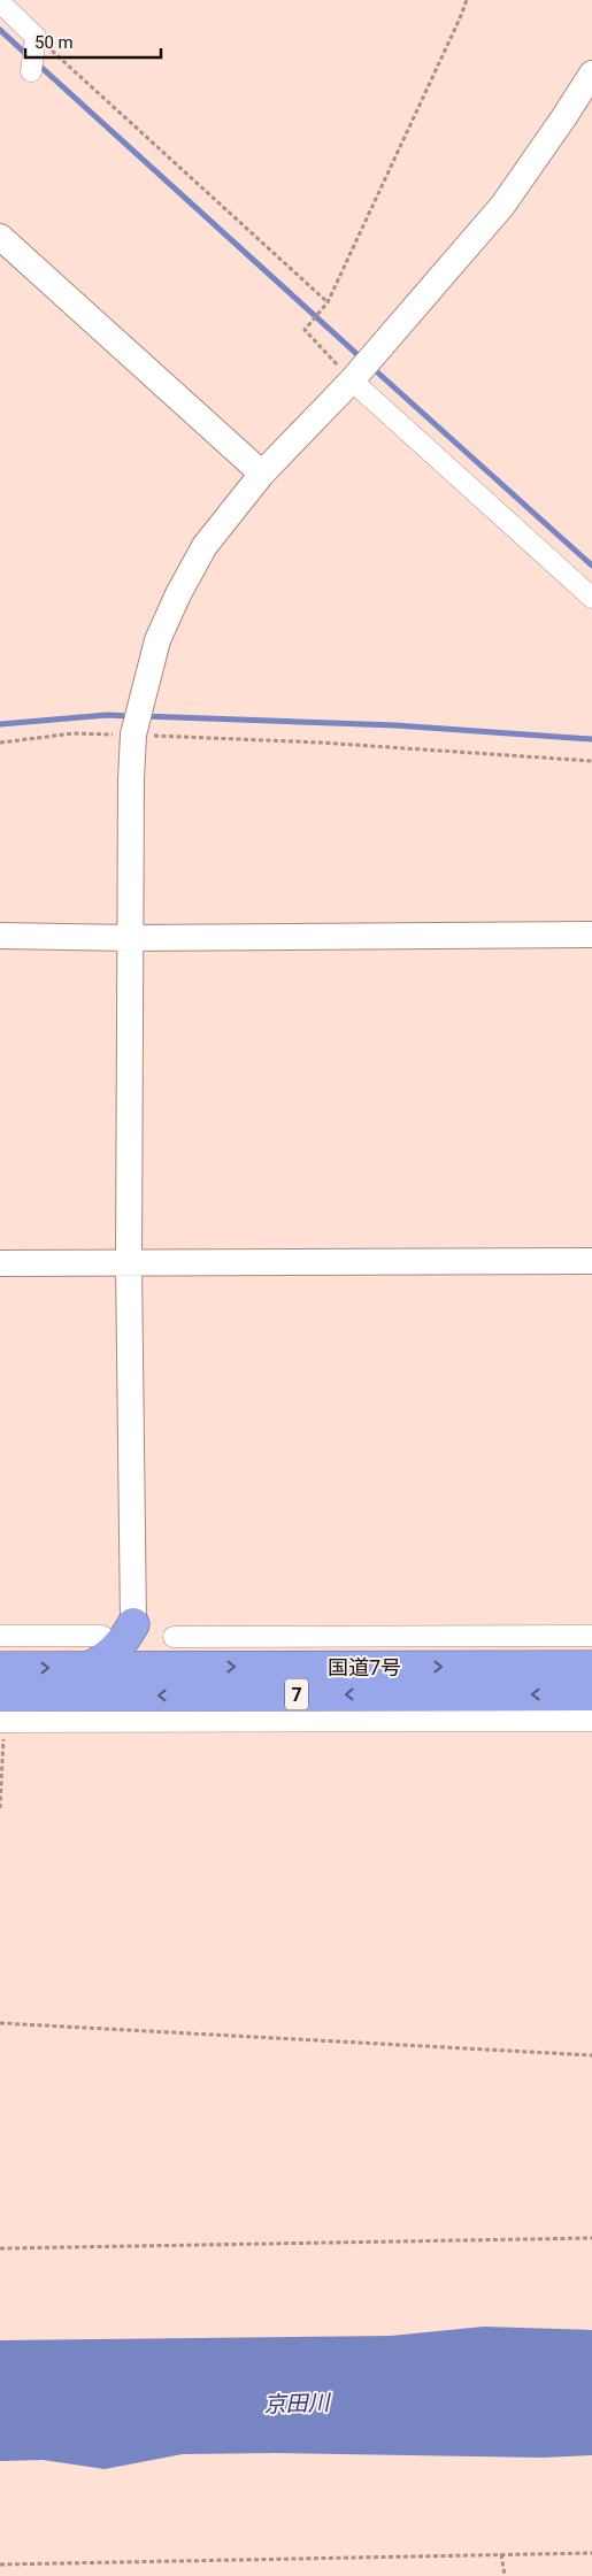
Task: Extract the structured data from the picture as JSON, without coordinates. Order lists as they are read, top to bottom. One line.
{"streets":{"highway":["国道7号","7"]},"water":["京田川"],"scale_bar":"50 m"}
